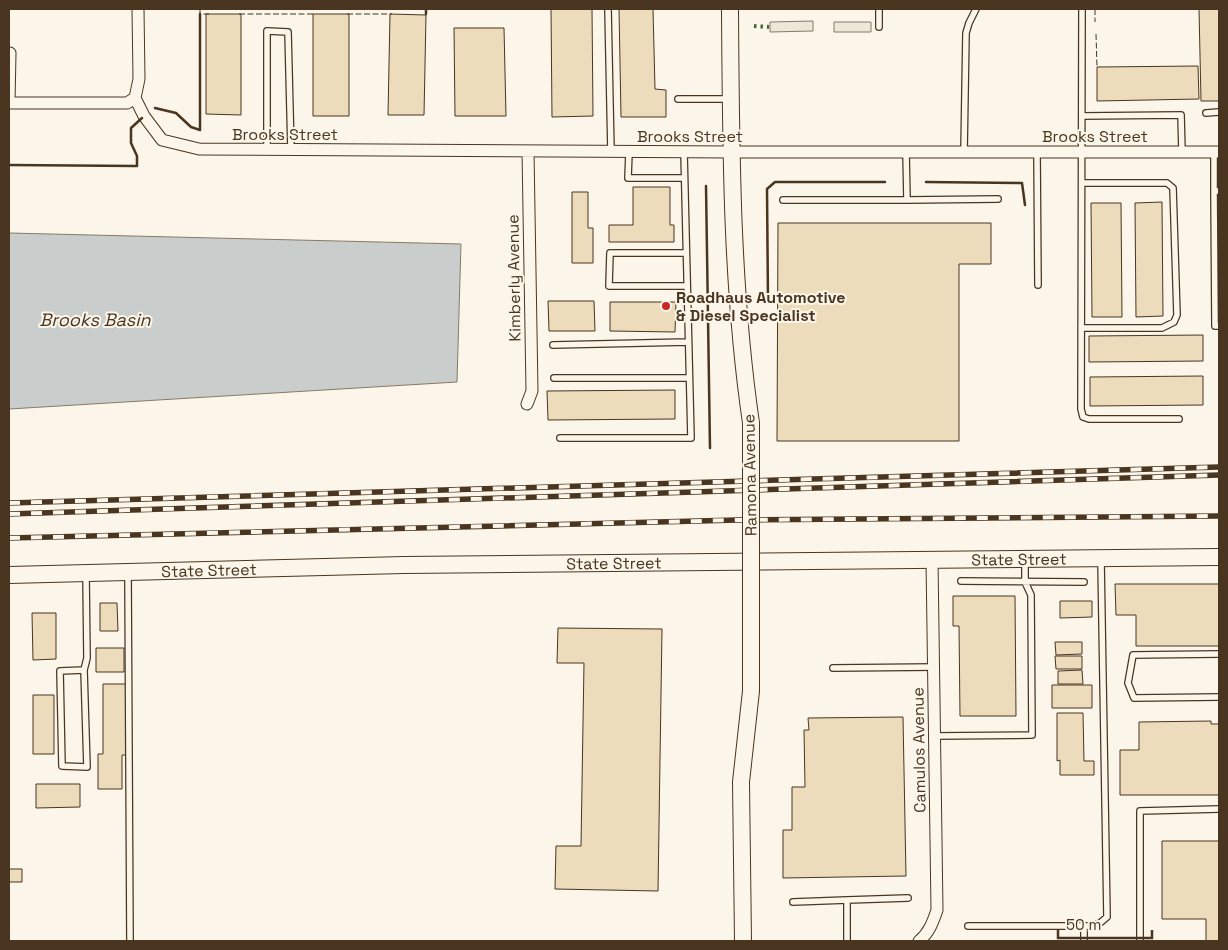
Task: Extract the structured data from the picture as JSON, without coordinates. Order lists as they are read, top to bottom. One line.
{"streets":{"street":["Brooks Street","Kimberly Avenue","Ramona Avenue","State Street","Camulos Avenue"]},"crossings":[["Brooks Street","Kimberly Avenue"],["Brooks Street","Ramona Avenue"],["State Street","Camulos Avenue"]],"water":["Brooks Basin"],"places":["Roadhaus Automotive & Diesel Specialist"],"scale_bar":"50 m"}
